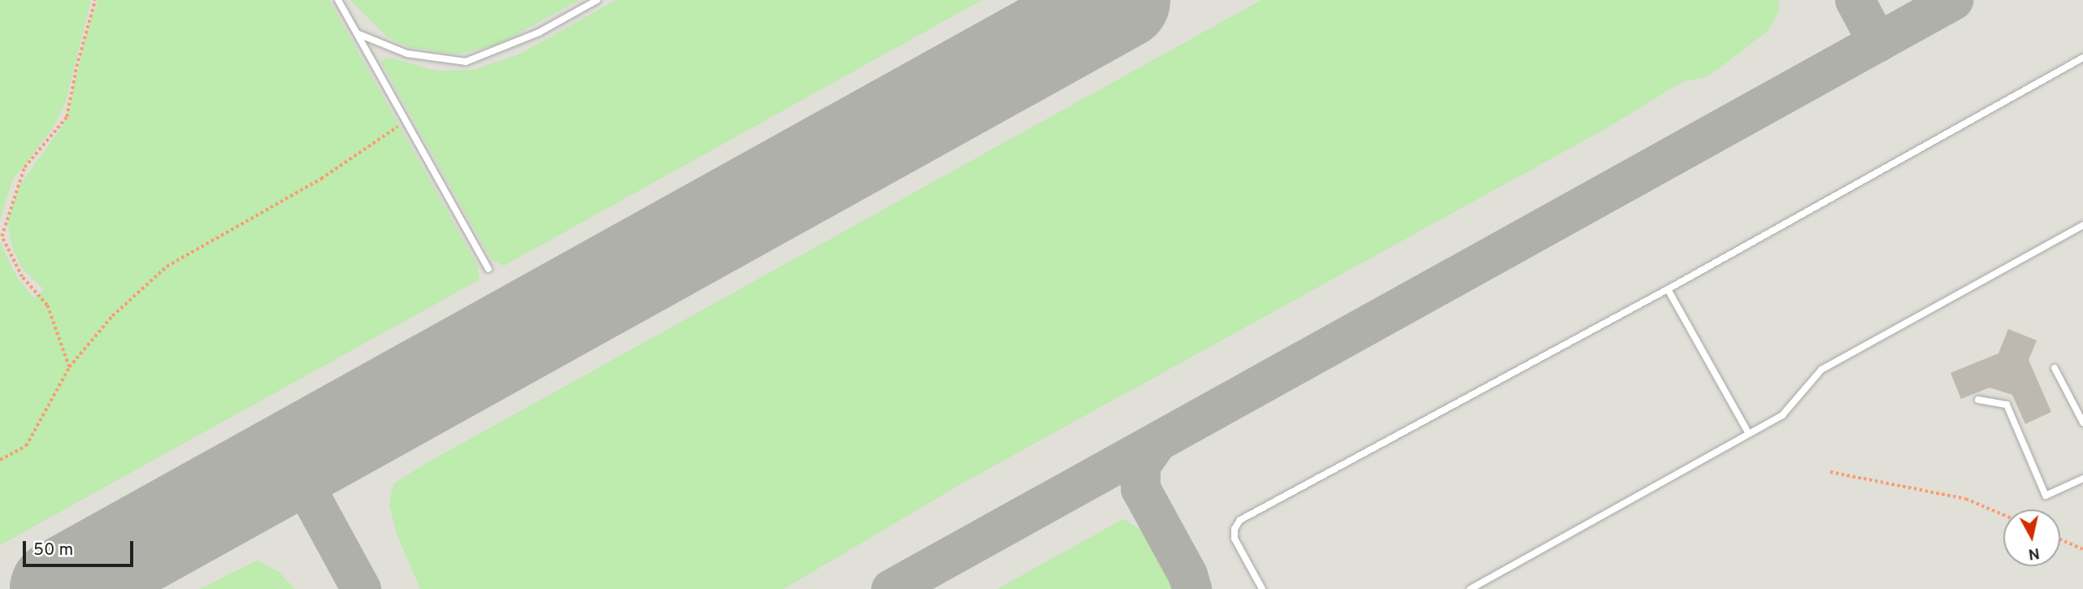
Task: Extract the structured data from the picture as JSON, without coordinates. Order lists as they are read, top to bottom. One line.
{"scale_bar":"50 m","north":"bottom"}
